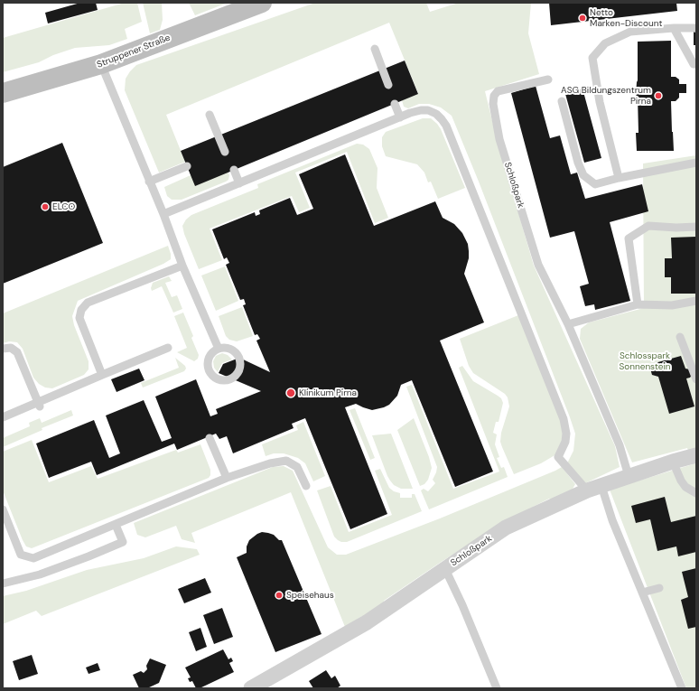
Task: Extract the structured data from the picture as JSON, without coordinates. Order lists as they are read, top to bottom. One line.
{"streets":{"main road":["Struppener Straße"],"street":["Schloßpark"]},"parks":["Schlosspark Sonnenstein"],"places":["Netto Marken-Discount","ASG Bildungszentrum Pirna","ELCO","Klinikum Pirna","Speisehaus"]}
